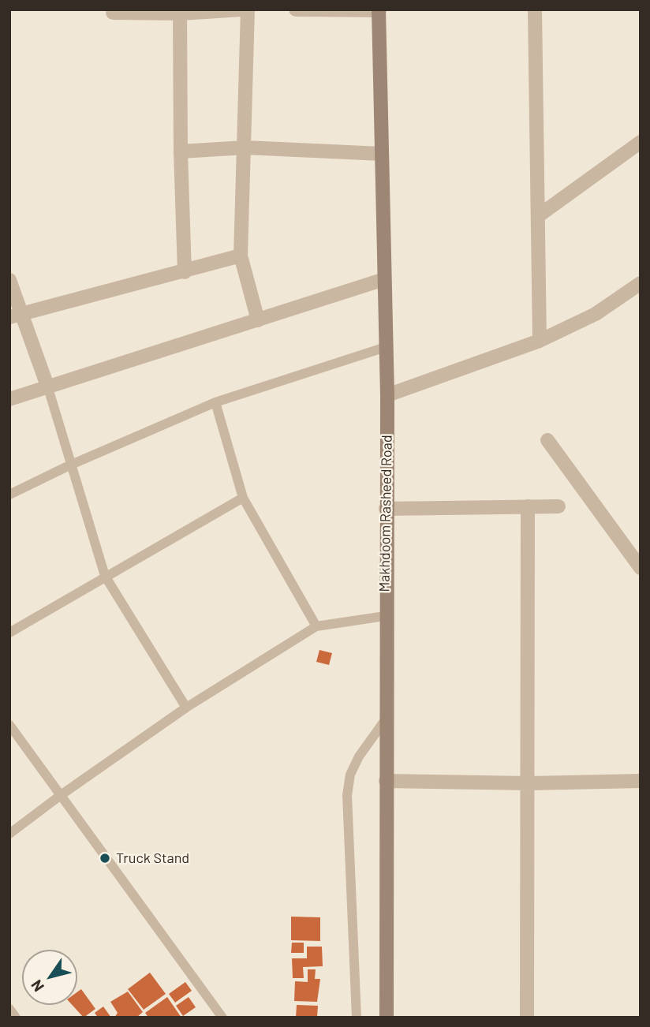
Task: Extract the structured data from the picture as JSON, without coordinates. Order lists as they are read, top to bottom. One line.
{"streets":{"main road":["Makhdoom Rasheed Road"]},"places":["Truck Stand"],"north":"bottom left"}
